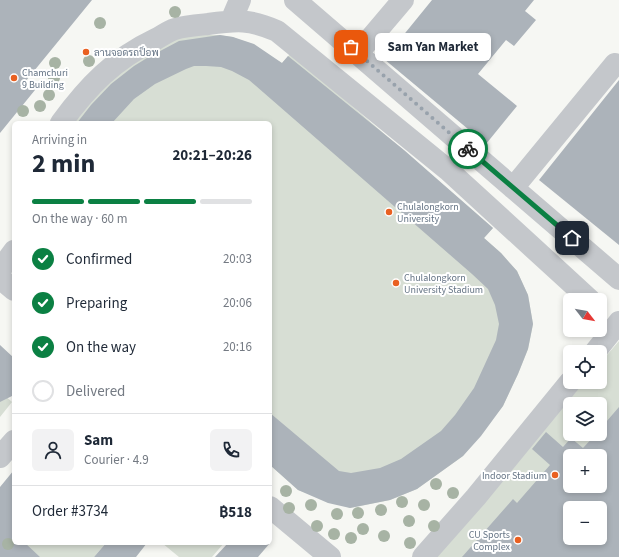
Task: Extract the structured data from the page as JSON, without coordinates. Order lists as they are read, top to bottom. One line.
{"places":["Sam Yan Market","ลานจอดรถป็อพ","Chamchuri 9 Building","Chulalongkorn University","Chulalongkorn University Stadium","Indoor Stadium","CU Sports Complex"],"north":"bottom right","page":{"bubble":"Sam Yan Market","heading":["2 min","Arriving in","20:21–20:26"],"panel":["Sam","Courier · 4.9","Order #3734","฿518"],"bar":"On the way · 60 m","list":[["Confirmed","20:03"],["Preparing","20:06"],["On the way","20:16"],"Delivered"],"map_buttons":["+","−"]}}
